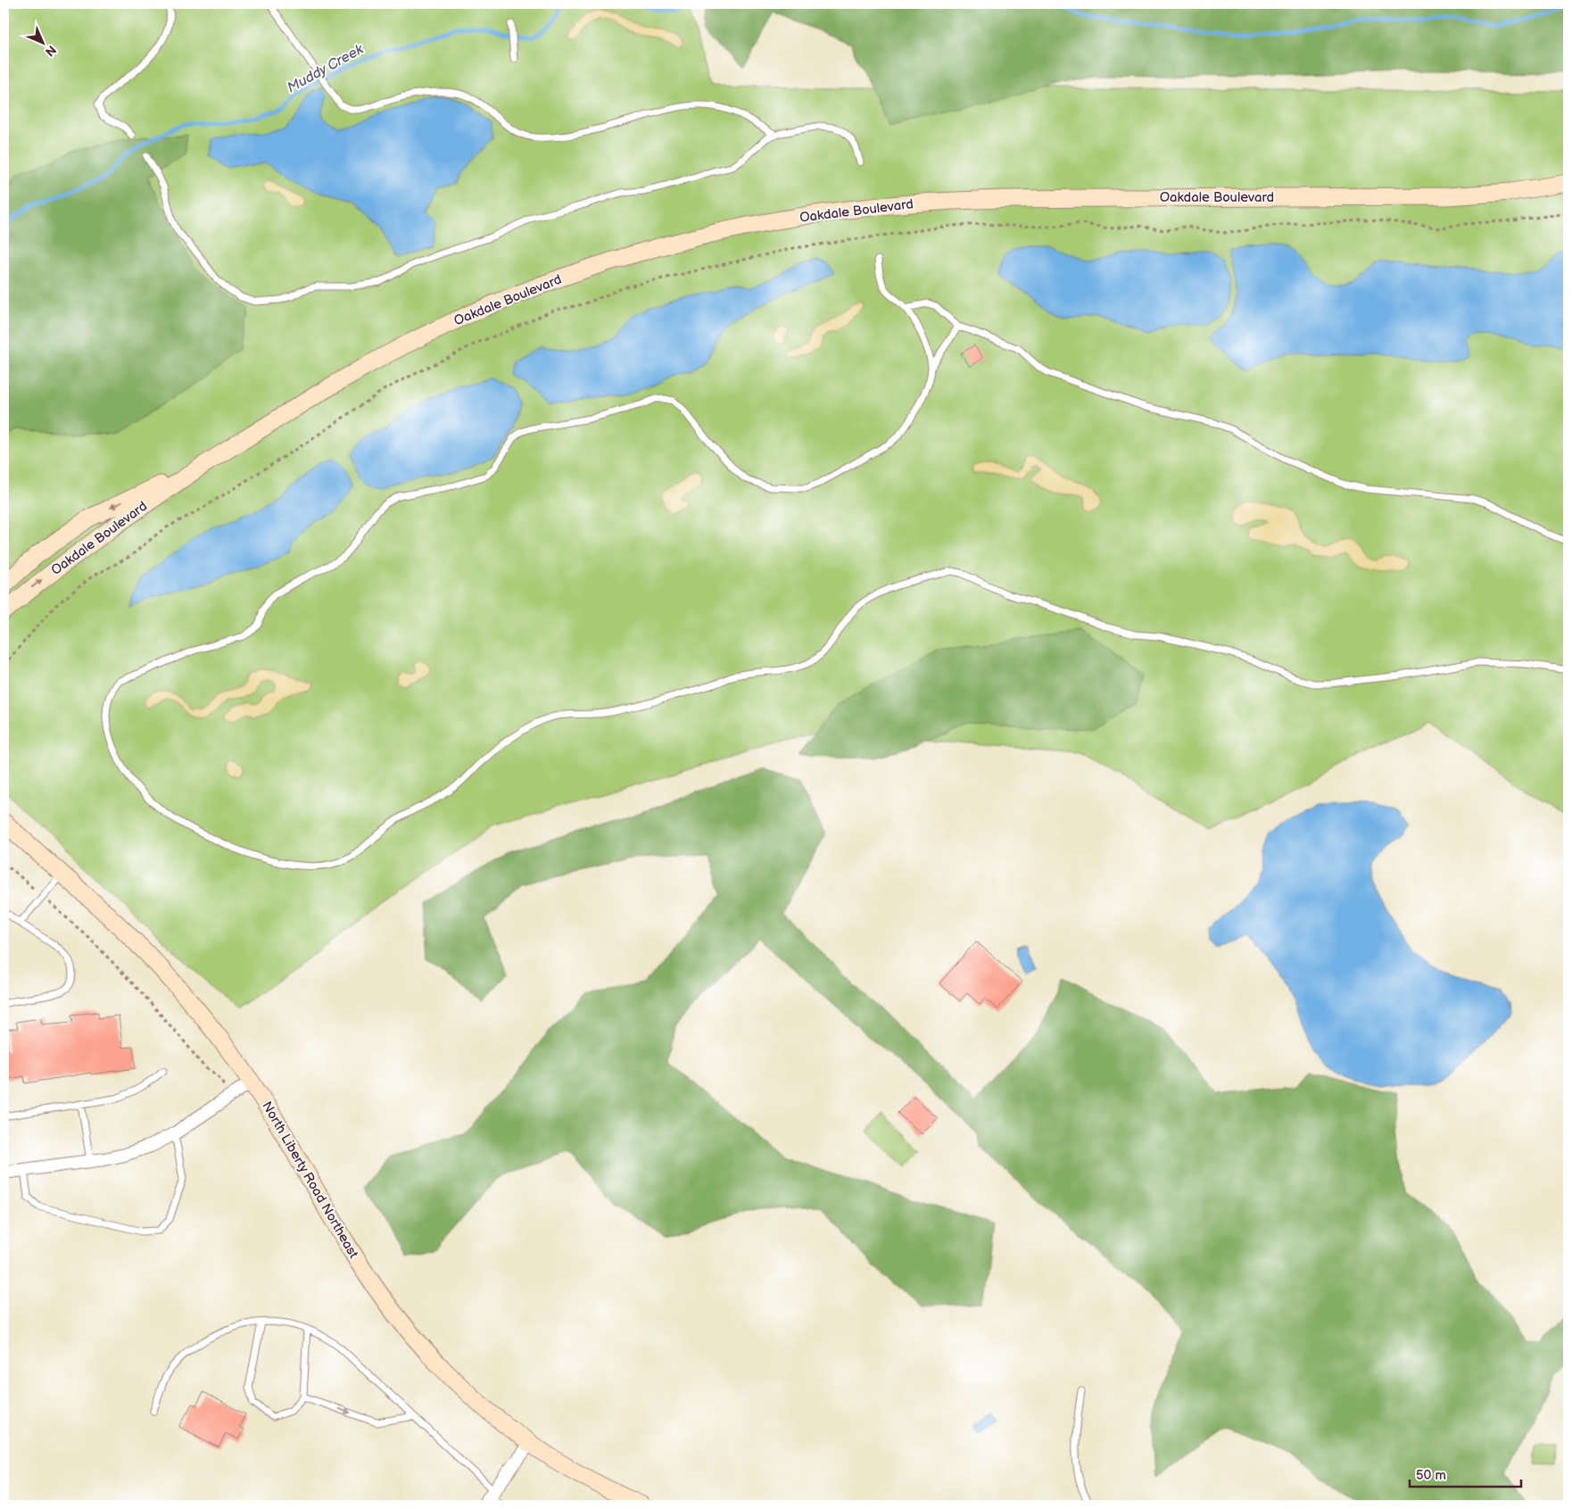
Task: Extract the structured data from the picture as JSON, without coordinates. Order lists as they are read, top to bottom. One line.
{"streets":{"main road":["Oakdale Boulevard","North Liberty Road Northeast"]},"water":["Muddy Creek"],"scale_bar":"50 m","north":"bottom right"}
